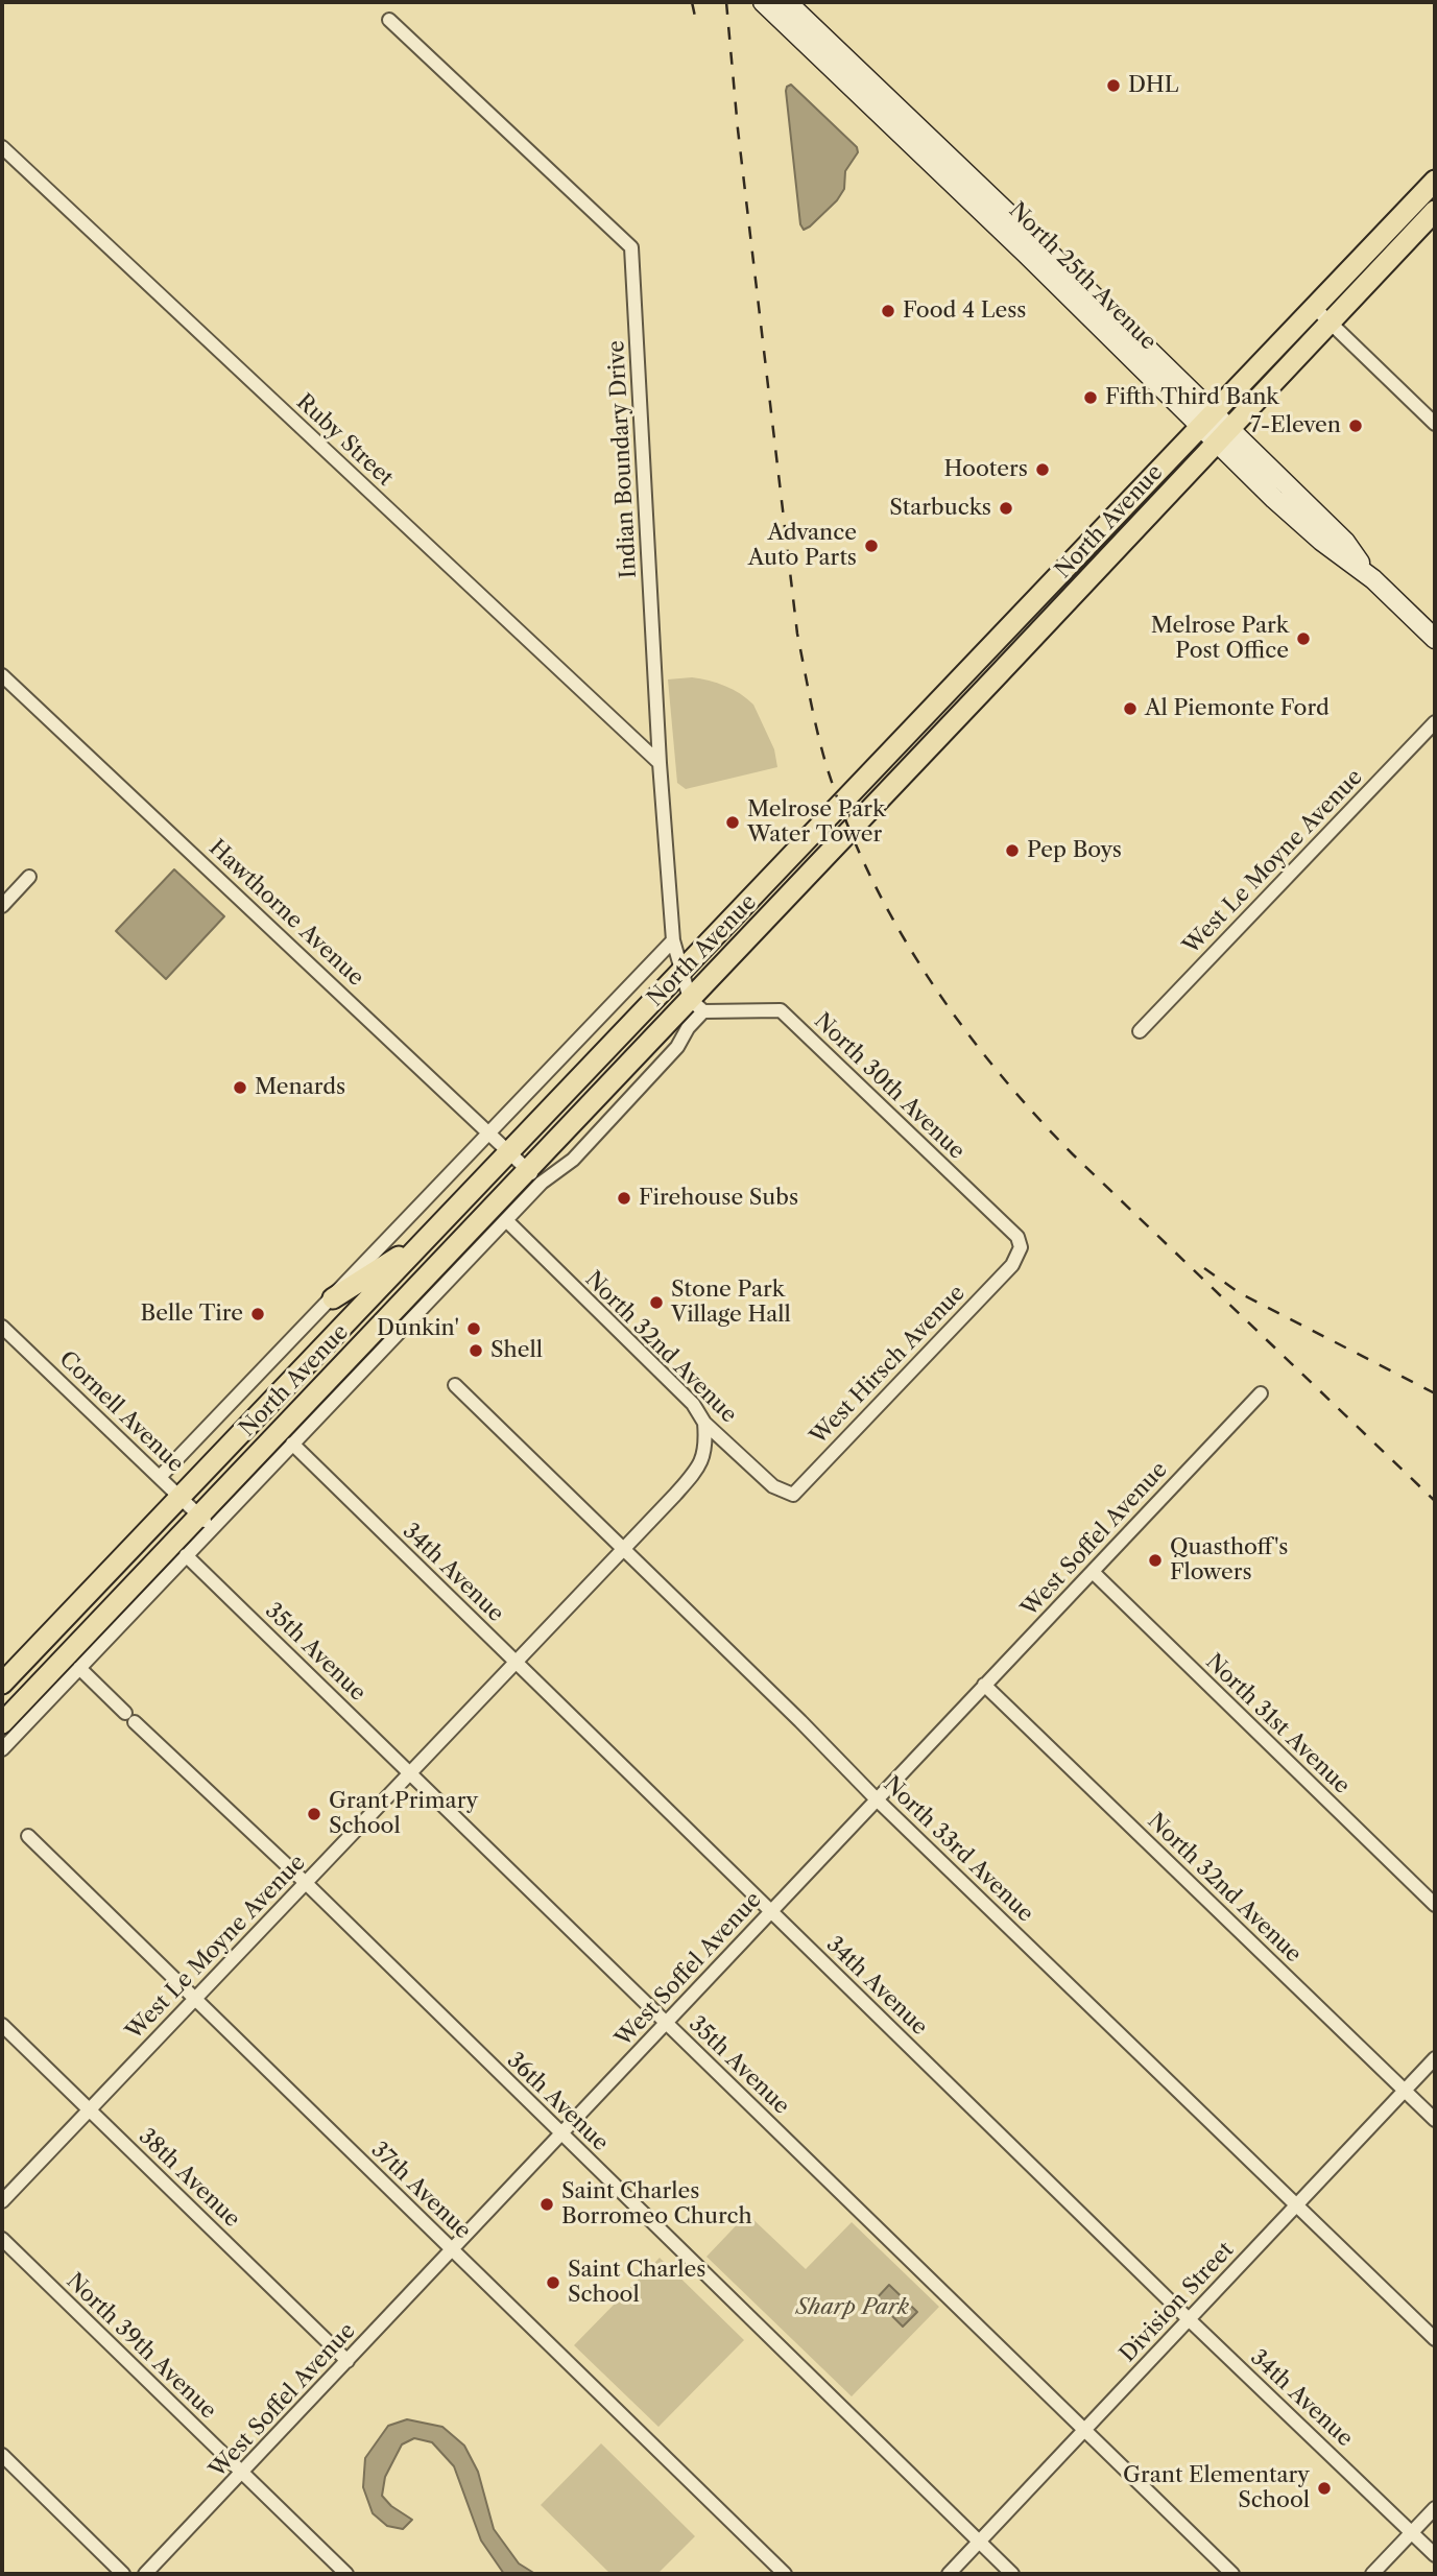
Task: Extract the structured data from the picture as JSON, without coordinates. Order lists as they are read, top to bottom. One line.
{"streets":{"main road":["North 25th Avenue","North Avenue"],"street":["Ruby Street","Indian Boundary Drive","West Le Moyne Avenue","Hawthorne Avenue","North 30th Avenue","North 32nd Avenue","West Hirsch Avenue","Cornell Avenue","West Soffel Avenue","34th Avenue","35th Avenue","North 31st Avenue","North 33rd Avenue","36th Avenue","38th Avenue","37th Avenue","Division Street","North 39th Avenue"]},"crossings":[["North 25th Avenue","North Avenue"],["Ruby Street","Indian Boundary Drive"],["Indian Boundary Drive","North Avenue"],["Indian Boundary Drive","North 30th Avenue"],["North Avenue","Hawthorne Avenue"],["North Avenue","North 30th Avenue"],["North Avenue","North 32nd Avenue"],["North Avenue","Cornell Avenue"],["North Avenue","34th Avenue"],["North Avenue","35th Avenue"],["North Avenue","36th Avenue"],["West Le Moyne Avenue","North 32nd Avenue"],["West Le Moyne Avenue","34th Avenue"],["West Le Moyne Avenue","35th Avenue"],["West Le Moyne Avenue","North 33rd Avenue"],["West Le Moyne Avenue","36th Avenue"],["West Le Moyne Avenue","38th Avenue"],["West Le Moyne Avenue","37th Avenue"],["North 30th Avenue","West Hirsch Avenue"],["North 32nd Avenue","West Hirsch Avenue"],["North 32nd Avenue","West Soffel Avenue"],["North 32nd Avenue","Division Street"],["West Soffel Avenue","34th Avenue"],["West Soffel Avenue","35th Avenue"],["West Soffel Avenue","North 31st Avenue"],["West Soffel Avenue","North 33rd Avenue"],["West Soffel Avenue","36th Avenue"],["West Soffel Avenue","38th Avenue"],["West Soffel Avenue","37th Avenue"],["West Soffel Avenue","North 39th Avenue"],["34th Avenue","Division Street"],["35th Avenue","Division Street"],["North 33rd Avenue","Division Street"],["36th Avenue","Division Street"]],"parks":["Sharp Park"],"places":["DHL","Food 4 Less","Fifth Third Bank","7-Eleven","Hooters","Starbucks","Advance Auto Parts","Melrose Park Post Office","Al Piemonte Ford","Melrose Park Water Tower","Pep Boys","Menards","Firehouse Subs","Stone Park Village Hall","Belle Tire","Dunkin'","Shell","Quasthoff's Flowers","Grant Primary School","Saint Charles Borromeo Church","Saint Charles School","Grant Elementary School"]}
